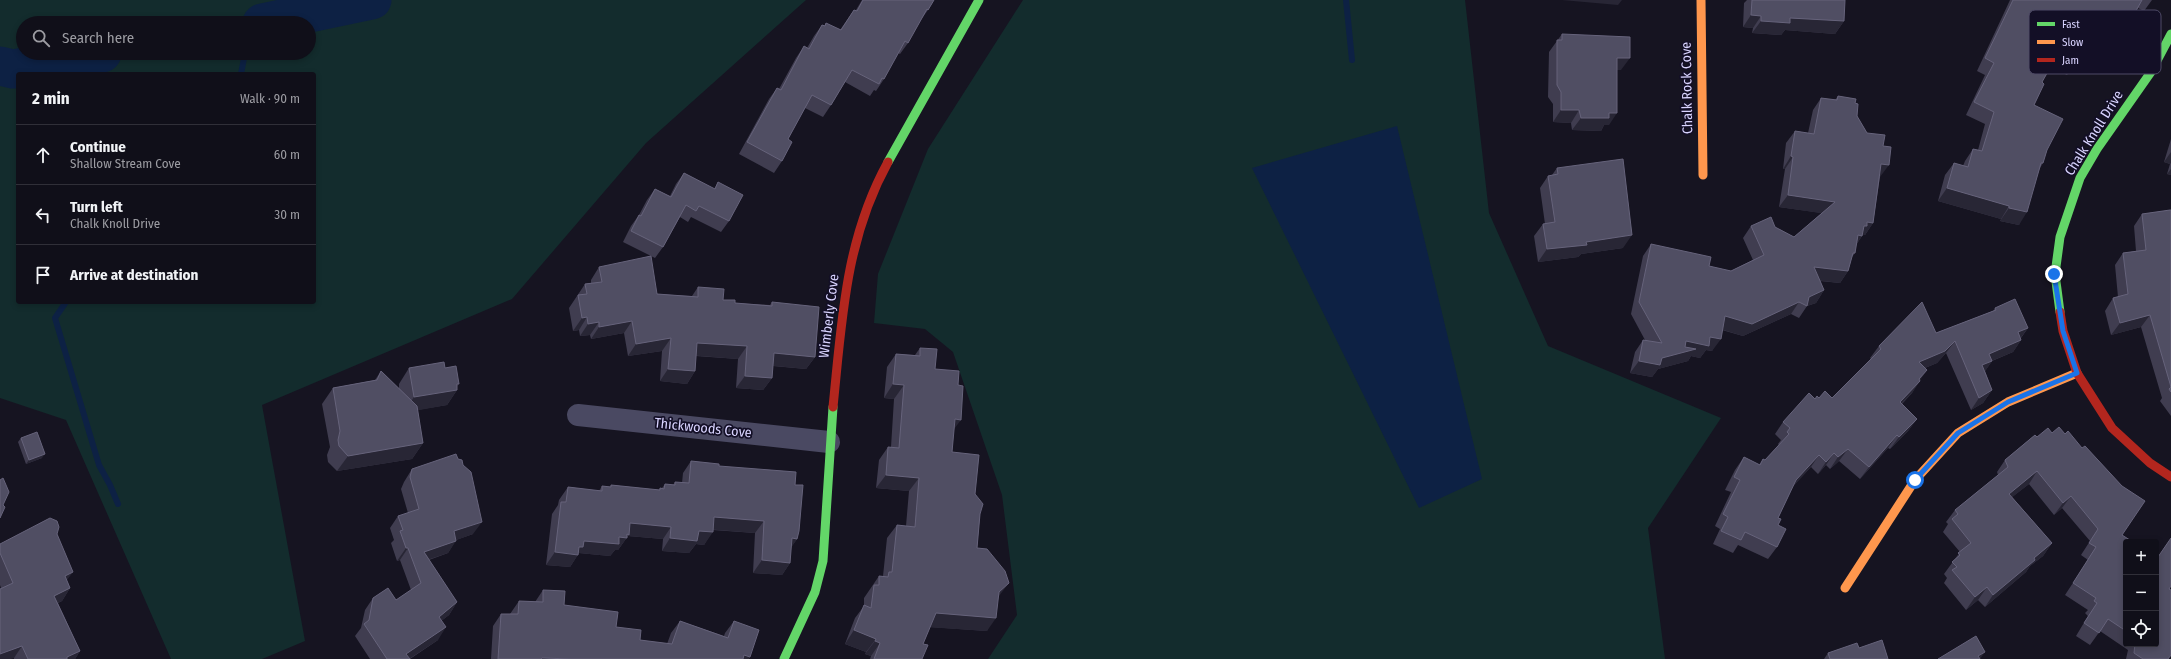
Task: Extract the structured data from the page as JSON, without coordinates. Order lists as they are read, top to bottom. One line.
{"streets":{"street":["Chalk Rock Cove","Chalk Knoll Drive","Wimberly Cove","Thickwoods Cove"]},"crossings":[["Wimberly Cove","Thickwoods Cove"]],"legend":["Fast","Slow","Jam"],"page":{"search":"Search here","heading":["2 min","Walk · 90 m"],"list":[["Continue","Shallow Stream Cove","60 m"],["Turn left","Chalk Knoll Drive","30 m"],"Arrive at destination"],"map_buttons":["+","−"]}}
